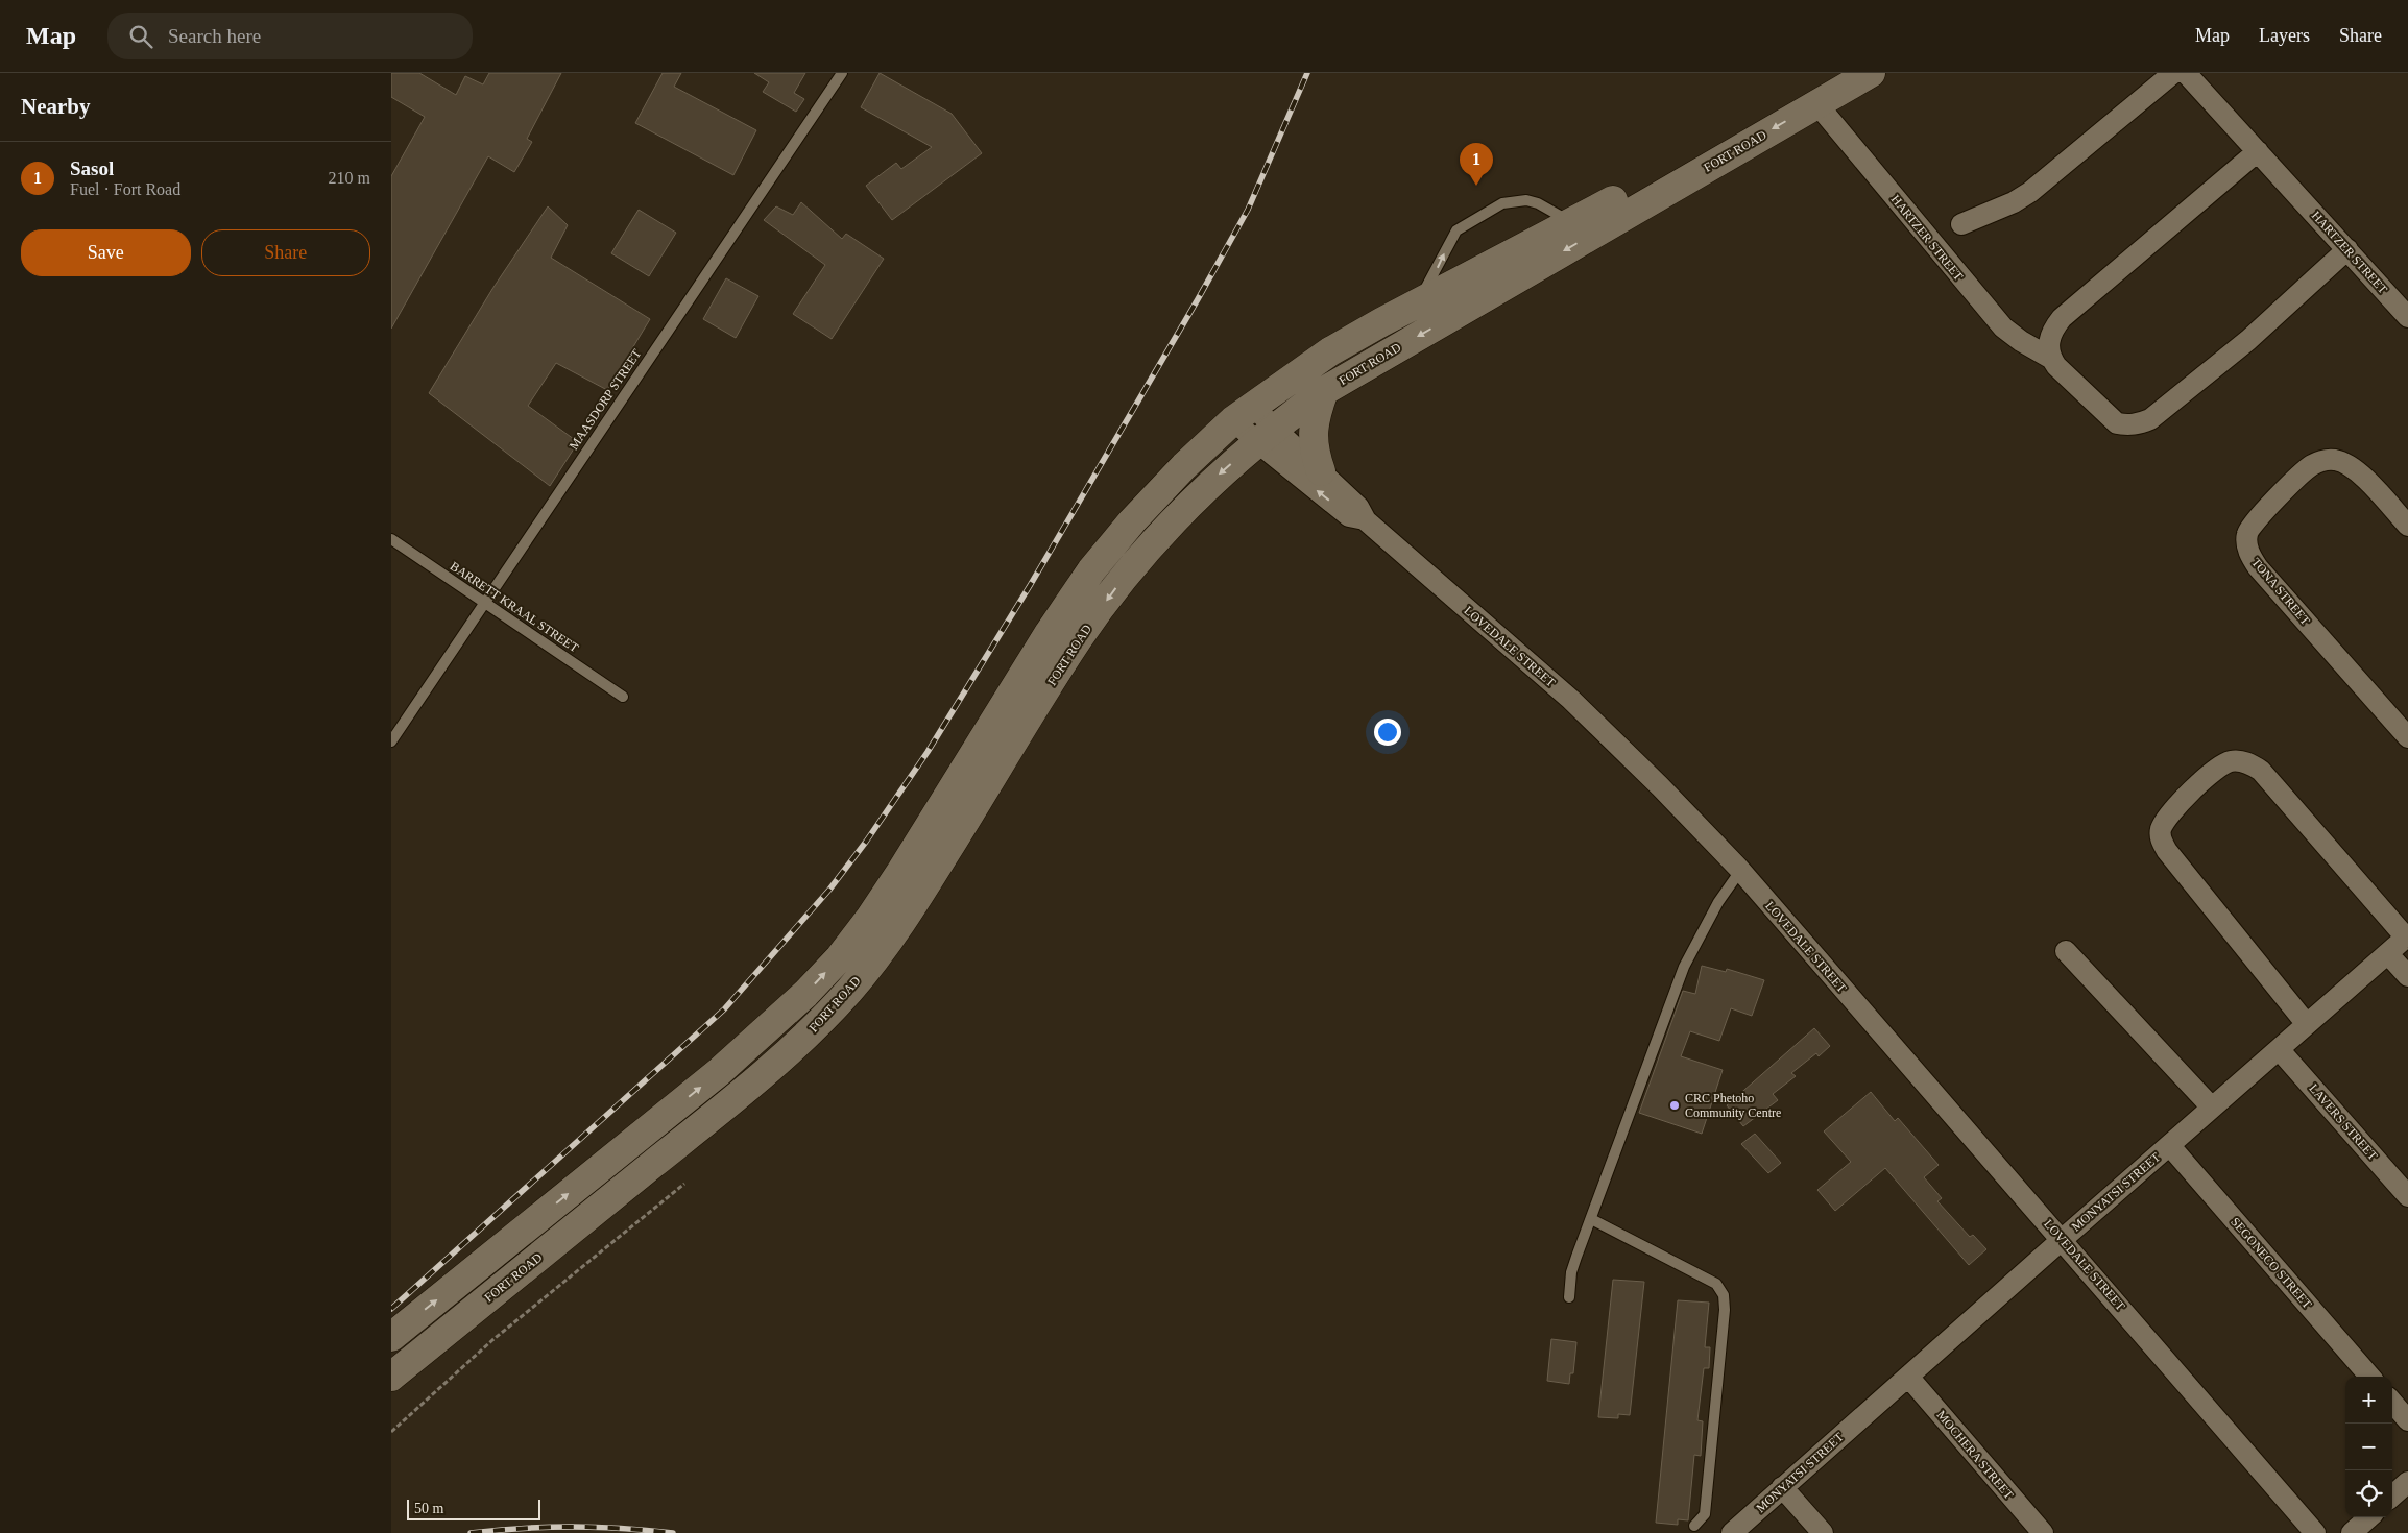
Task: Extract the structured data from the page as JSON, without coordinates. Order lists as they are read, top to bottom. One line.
{"streets":{"main road":["FORT ROAD"],"street":["HARTZER STREET","TONA STREET","LOVEDALE STREET","LAVERS STREET","MONYATSI STREET","SEGONECO STREET","MOCHERA STREET"],"lane":["MAASDORP STREET","BARRETT KRAAL STREET"]},"crossings":[["FORT ROAD","HARTZER STREET"],["FORT ROAD","LOVEDALE STREET"],["MAASDORP STREET","BARRETT KRAAL STREET"],["LOVEDALE STREET","MONYATSI STREET"],["LAVERS STREET","MONYATSI STREET"],["MONYATSI STREET","SEGONECO STREET"],["MONYATSI STREET","MOCHERA STREET"]],"places":["CRC Phetoho Community Centre"],"scale_bar":"50 m","page":{"header":"Map","search":"Search here","nav":["Map","Layers","Share"],"heading":"Nearby","list":[{"mark":"1","name":"Sasol","note":"Fuel · Fort Road","value":"210 m"}],"pins":"1","buttons":["Save","Share"],"map_buttons":["+","−"],"scale":"50 m"}}
